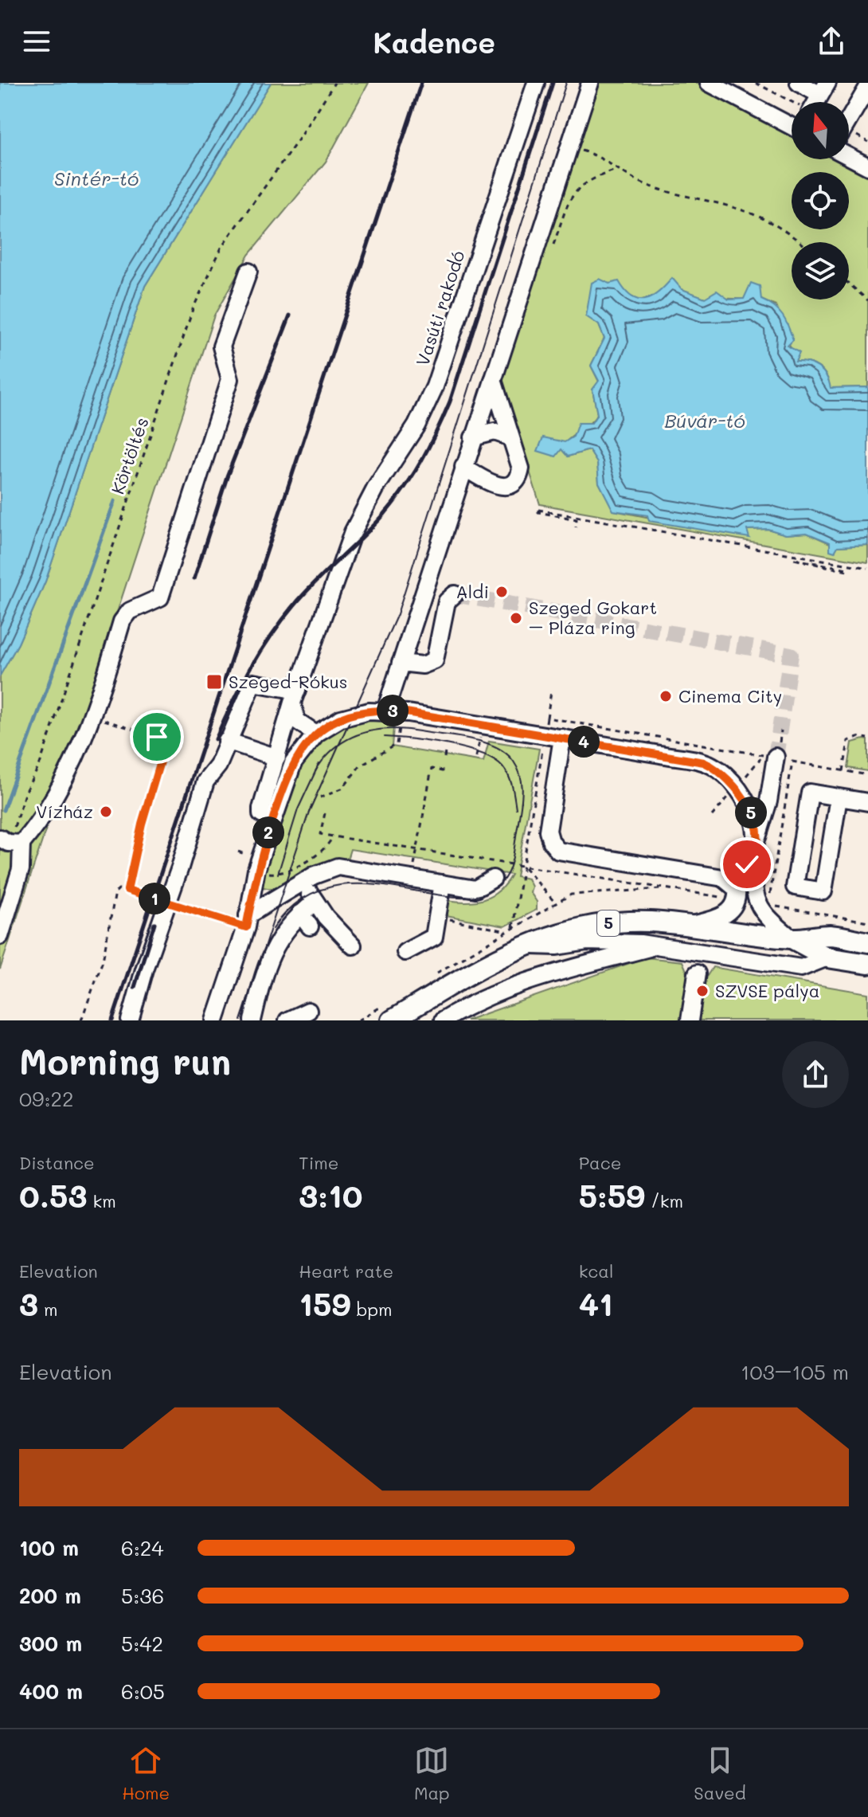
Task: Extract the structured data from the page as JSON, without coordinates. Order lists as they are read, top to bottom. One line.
{"streets":{"main road":["5"],"street":["Vasúti rakodó"],"path":["Körtöltés"]},"water":["Sintér-tó","Búvár-tó"],"places":{"other":["Aldi","Szeged Gokart – Pláza ring","Cinema City","Vízház","SZVSE pálya"],"transit":["Szeged-Rókus"]},"north":"top","page":{"header":"Kadence","pins":["3","4","5","2","1"],"heading":["Morning run","09:22"],"stats":[["Distance","0.53 km"],["Time","3:10"],["Pace","5:59 /km"],["Elevation","3 m"],["Heart rate","159 bpm"],["kcal","41"]],"chart":["Elevation","103–105 m"],"list":[{"name":"100 m","note":"6:24"},{"name":"200 m","note":"5:36"},{"name":"300 m","note":"5:42"},{"name":"400 m","note":"6:05"}],"tabs":["Home","Map","Saved"]}}
